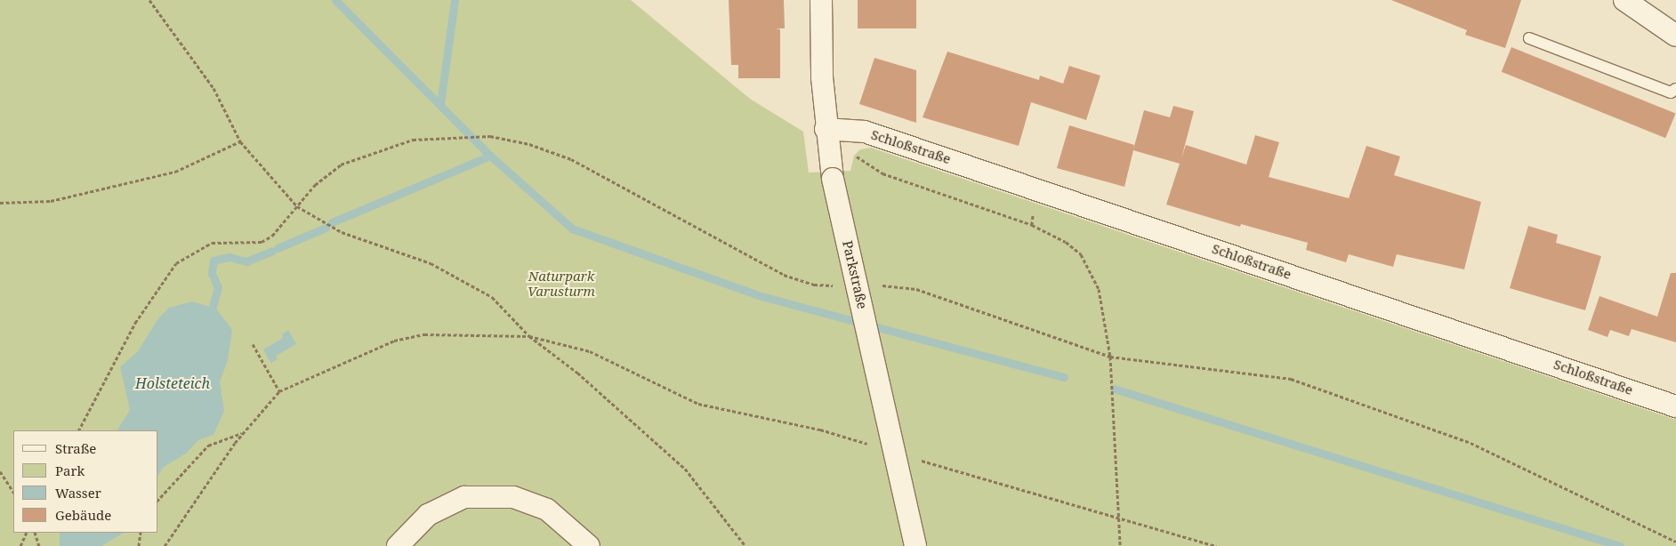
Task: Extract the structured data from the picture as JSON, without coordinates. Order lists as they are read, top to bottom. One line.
{"streets":{"street":["Schloßstraße","Parkstraße"]},"crossings":[["Schloßstraße","Parkstraße"]],"water":["Holsteteich"],"parks":["Naturpark Varusturm"],"legend":["Straße","Park","Wasser","Gebäude"]}
